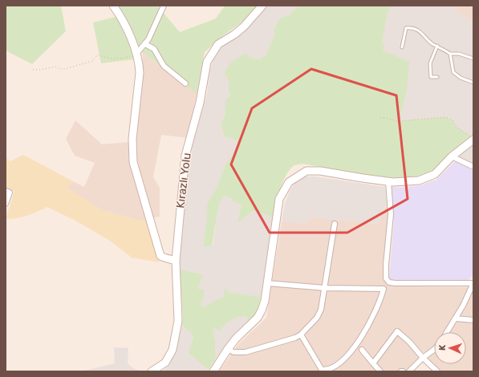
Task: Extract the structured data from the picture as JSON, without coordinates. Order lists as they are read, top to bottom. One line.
{"streets":{"street":["Kırazlı Yolu"]},"north":"left"}
